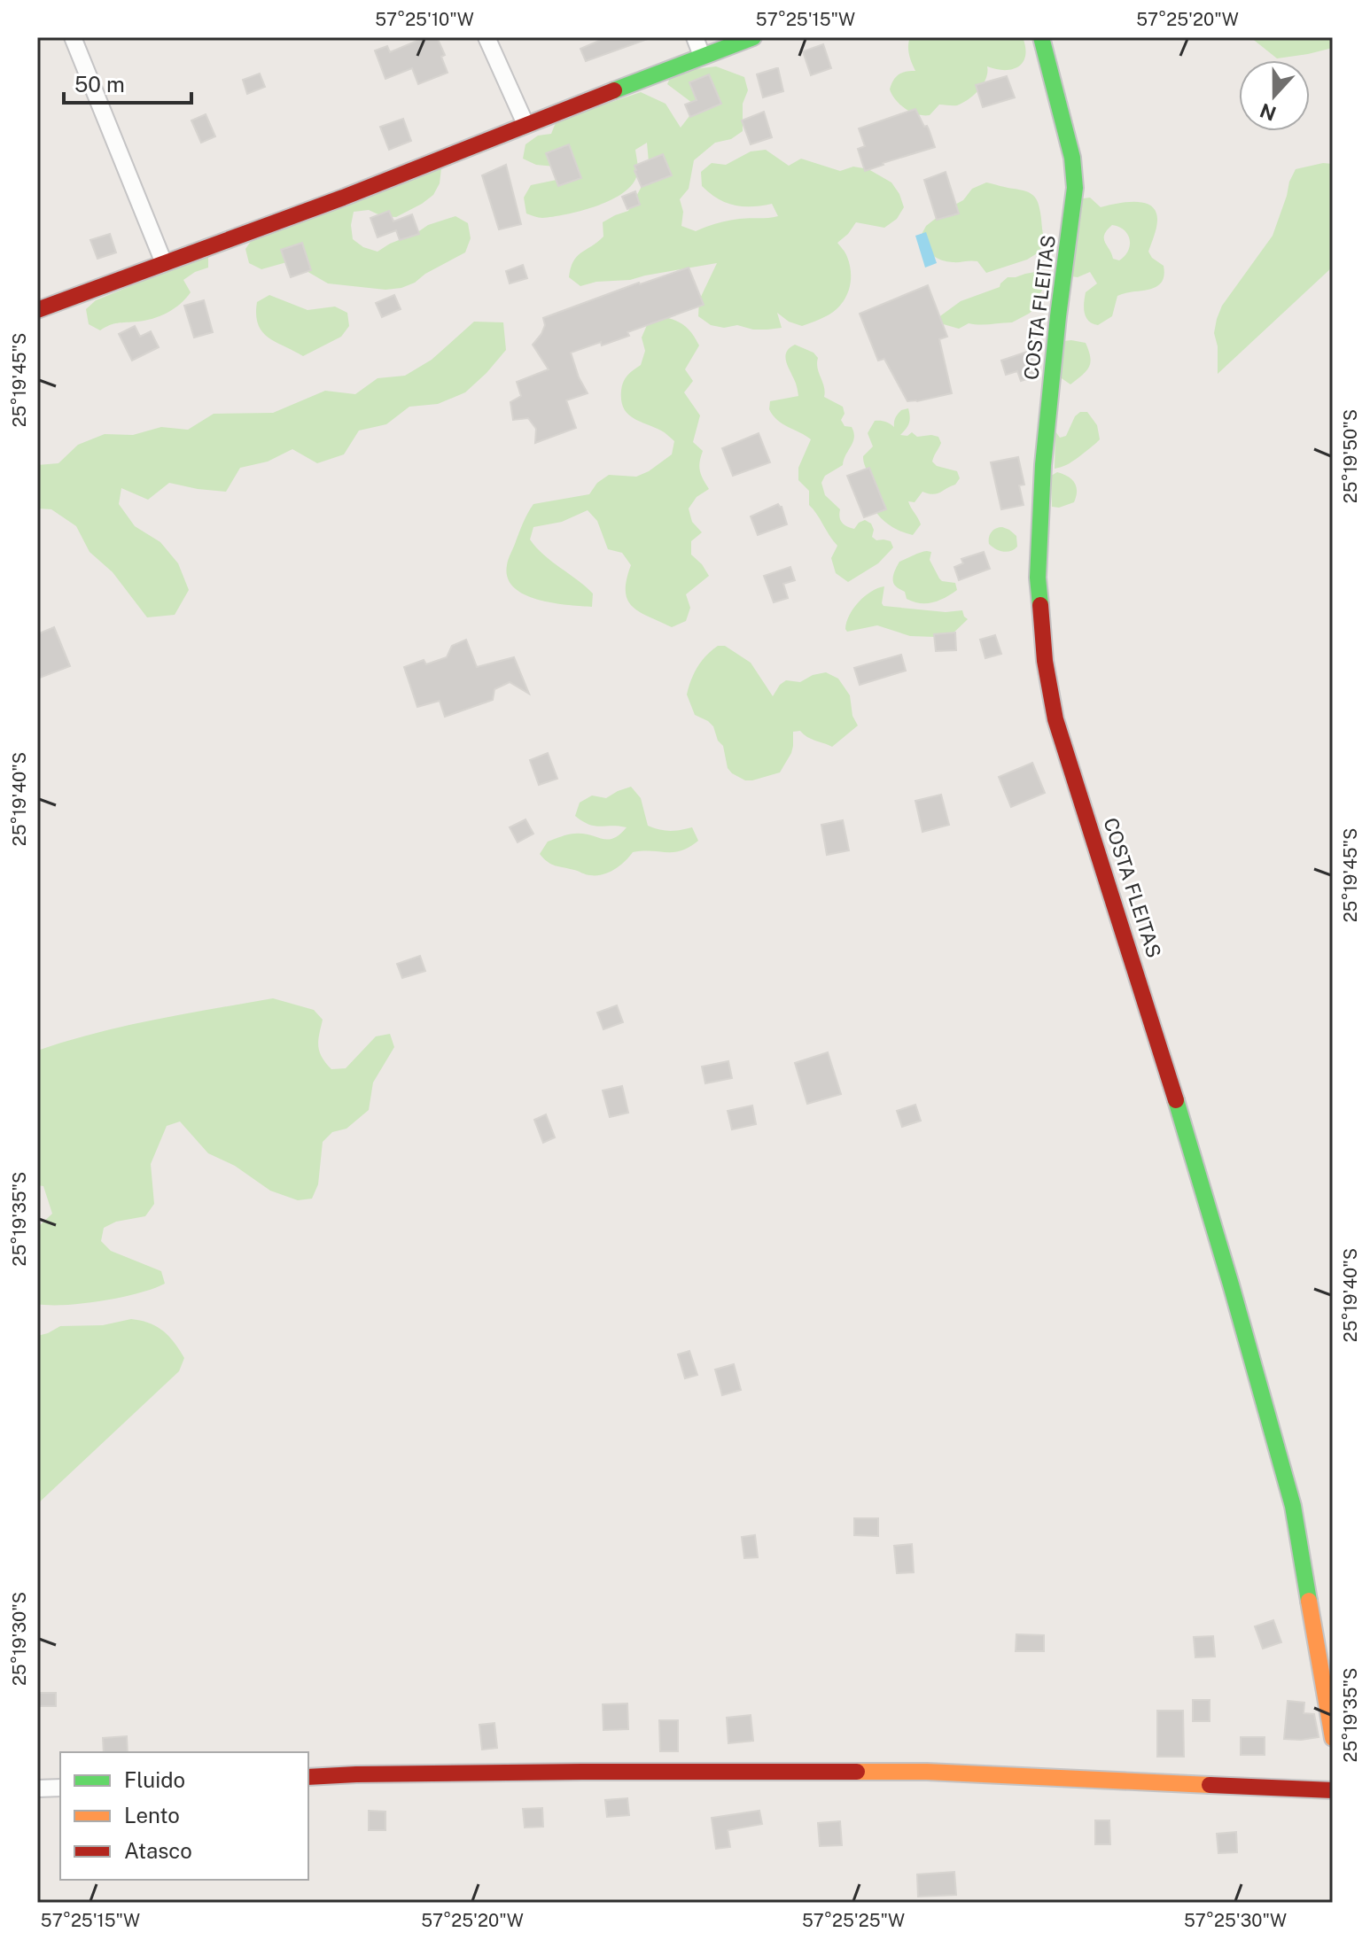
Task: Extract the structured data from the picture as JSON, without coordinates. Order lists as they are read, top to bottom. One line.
{"streets":{"street":["COSTA FLEITAS"]},"legend":["Fluido","Lento","Atasco"],"scale_bar":"50 m","north":"bottom","coordinates":["57°25'10\"W","57°25'15\"W","57°25'20\"W","25°19'45\"S","25°19'50\"S","25°19'40\"S","25°19'35\"S","25°19'30\"S","57°25'25\"W","57°25'30\"W"]}
